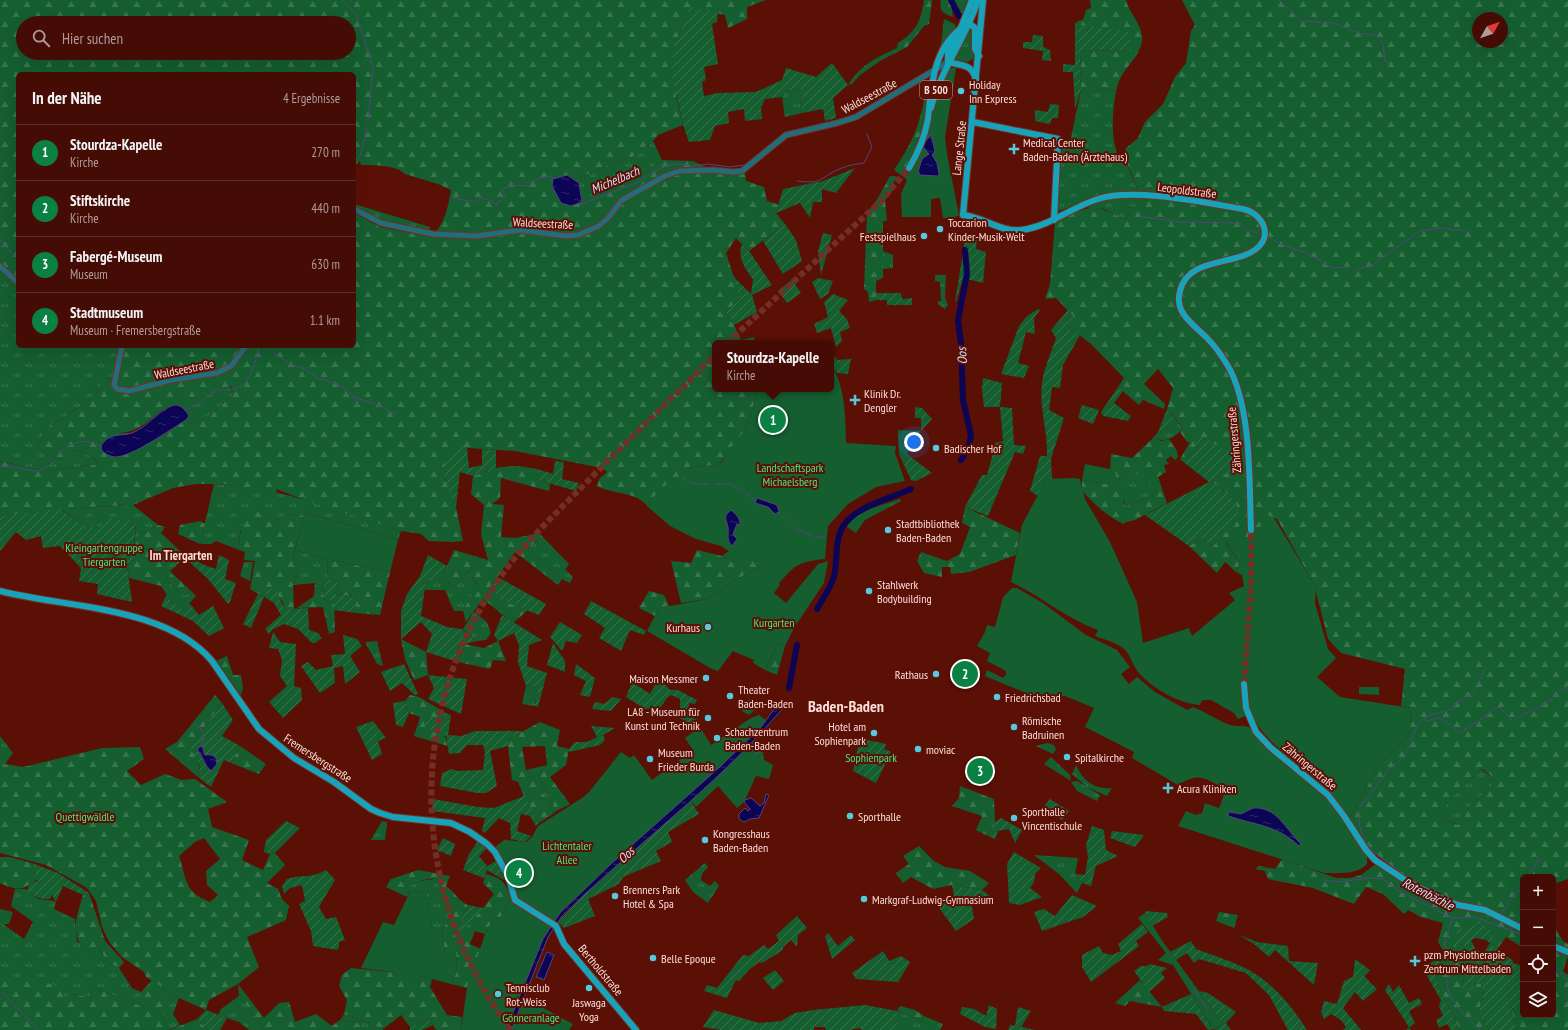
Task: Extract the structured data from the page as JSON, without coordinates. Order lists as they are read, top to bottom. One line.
{"streets":{"main road":["B 500","Lange Straße","Leopoldstraße","Zähringerstraße","Fremersbergstraße","Bertholdstraße"],"street":["Waldseestraße"]},"crossings":[["B 500","Waldseestraße"],["Lange Straße","Leopoldstraße"],["Leopoldstraße","Zähringerstraße"],["Fremersbergstraße","Bertholdstraße"]],"districts":["Im Tiergarten","Baden-Baden"],"water":["Michelbach","Oos","Rotenbächle"],"parks":["Landschaftspark Michaelsberg","Kleingartengruppe Tiergarten","Kurgarten","Sophienpark","Quettigwäldle","Lichtentaler Allee","Gönneranlage"],"places":{"other":["Holiday Inn Express","Toccarion Kinder-Musik-Welt","Festspielhaus","Badischer Hof","Stadtbibliothek Baden-Baden","Stahlwerk Bodybuilding","Kurhaus","Rathaus","Maison Messmer","Theater Baden-Baden","Friedrichsbad","LA8 - Museum für Kunst und Technik","Römische Badruinen","Hotel am Sophienpark","Schachzentrum Baden-Baden","moviac","Spitalkirche","Museum Frieder Burda","Sporthalle","Sporthalle Vincentischule","Kongresshaus Baden-Baden","Brenners Park Hotel & Spa","Markgraf-Ludwig-Gymnasium","Belle Epoque","Jaswaga Yoga","Tennisclub Rot-Weiss"],"health":["Medical Center Baden-Baden (Ärztehaus)","Klinik Dr. Dengler","Acura Kliniken","pzm Physiotherapie Zentrum Mittelbaden"]},"north":"top right","page":{"search":"Hier suchen","heading":["In der Nähe","4 Ergebnisse"],"list":[{"mark":"1","name":"Stourdza-Kapelle","note":"Kirche","value":"270 m"},{"mark":"2","name":"Stiftskirche","note":"Kirche","value":"440 m"},{"mark":"3","name":"Fabergé-Museum","note":"Museum","value":"630 m"},{"mark":"4","name":"Stadtmuseum","note":"Museum · Fremersbergstraße","value":"1.1 km"}],"popup":["Stourdza-Kapelle","Kirche"],"pins":["1","2","3","4"],"map_buttons":["+","−"]}}
